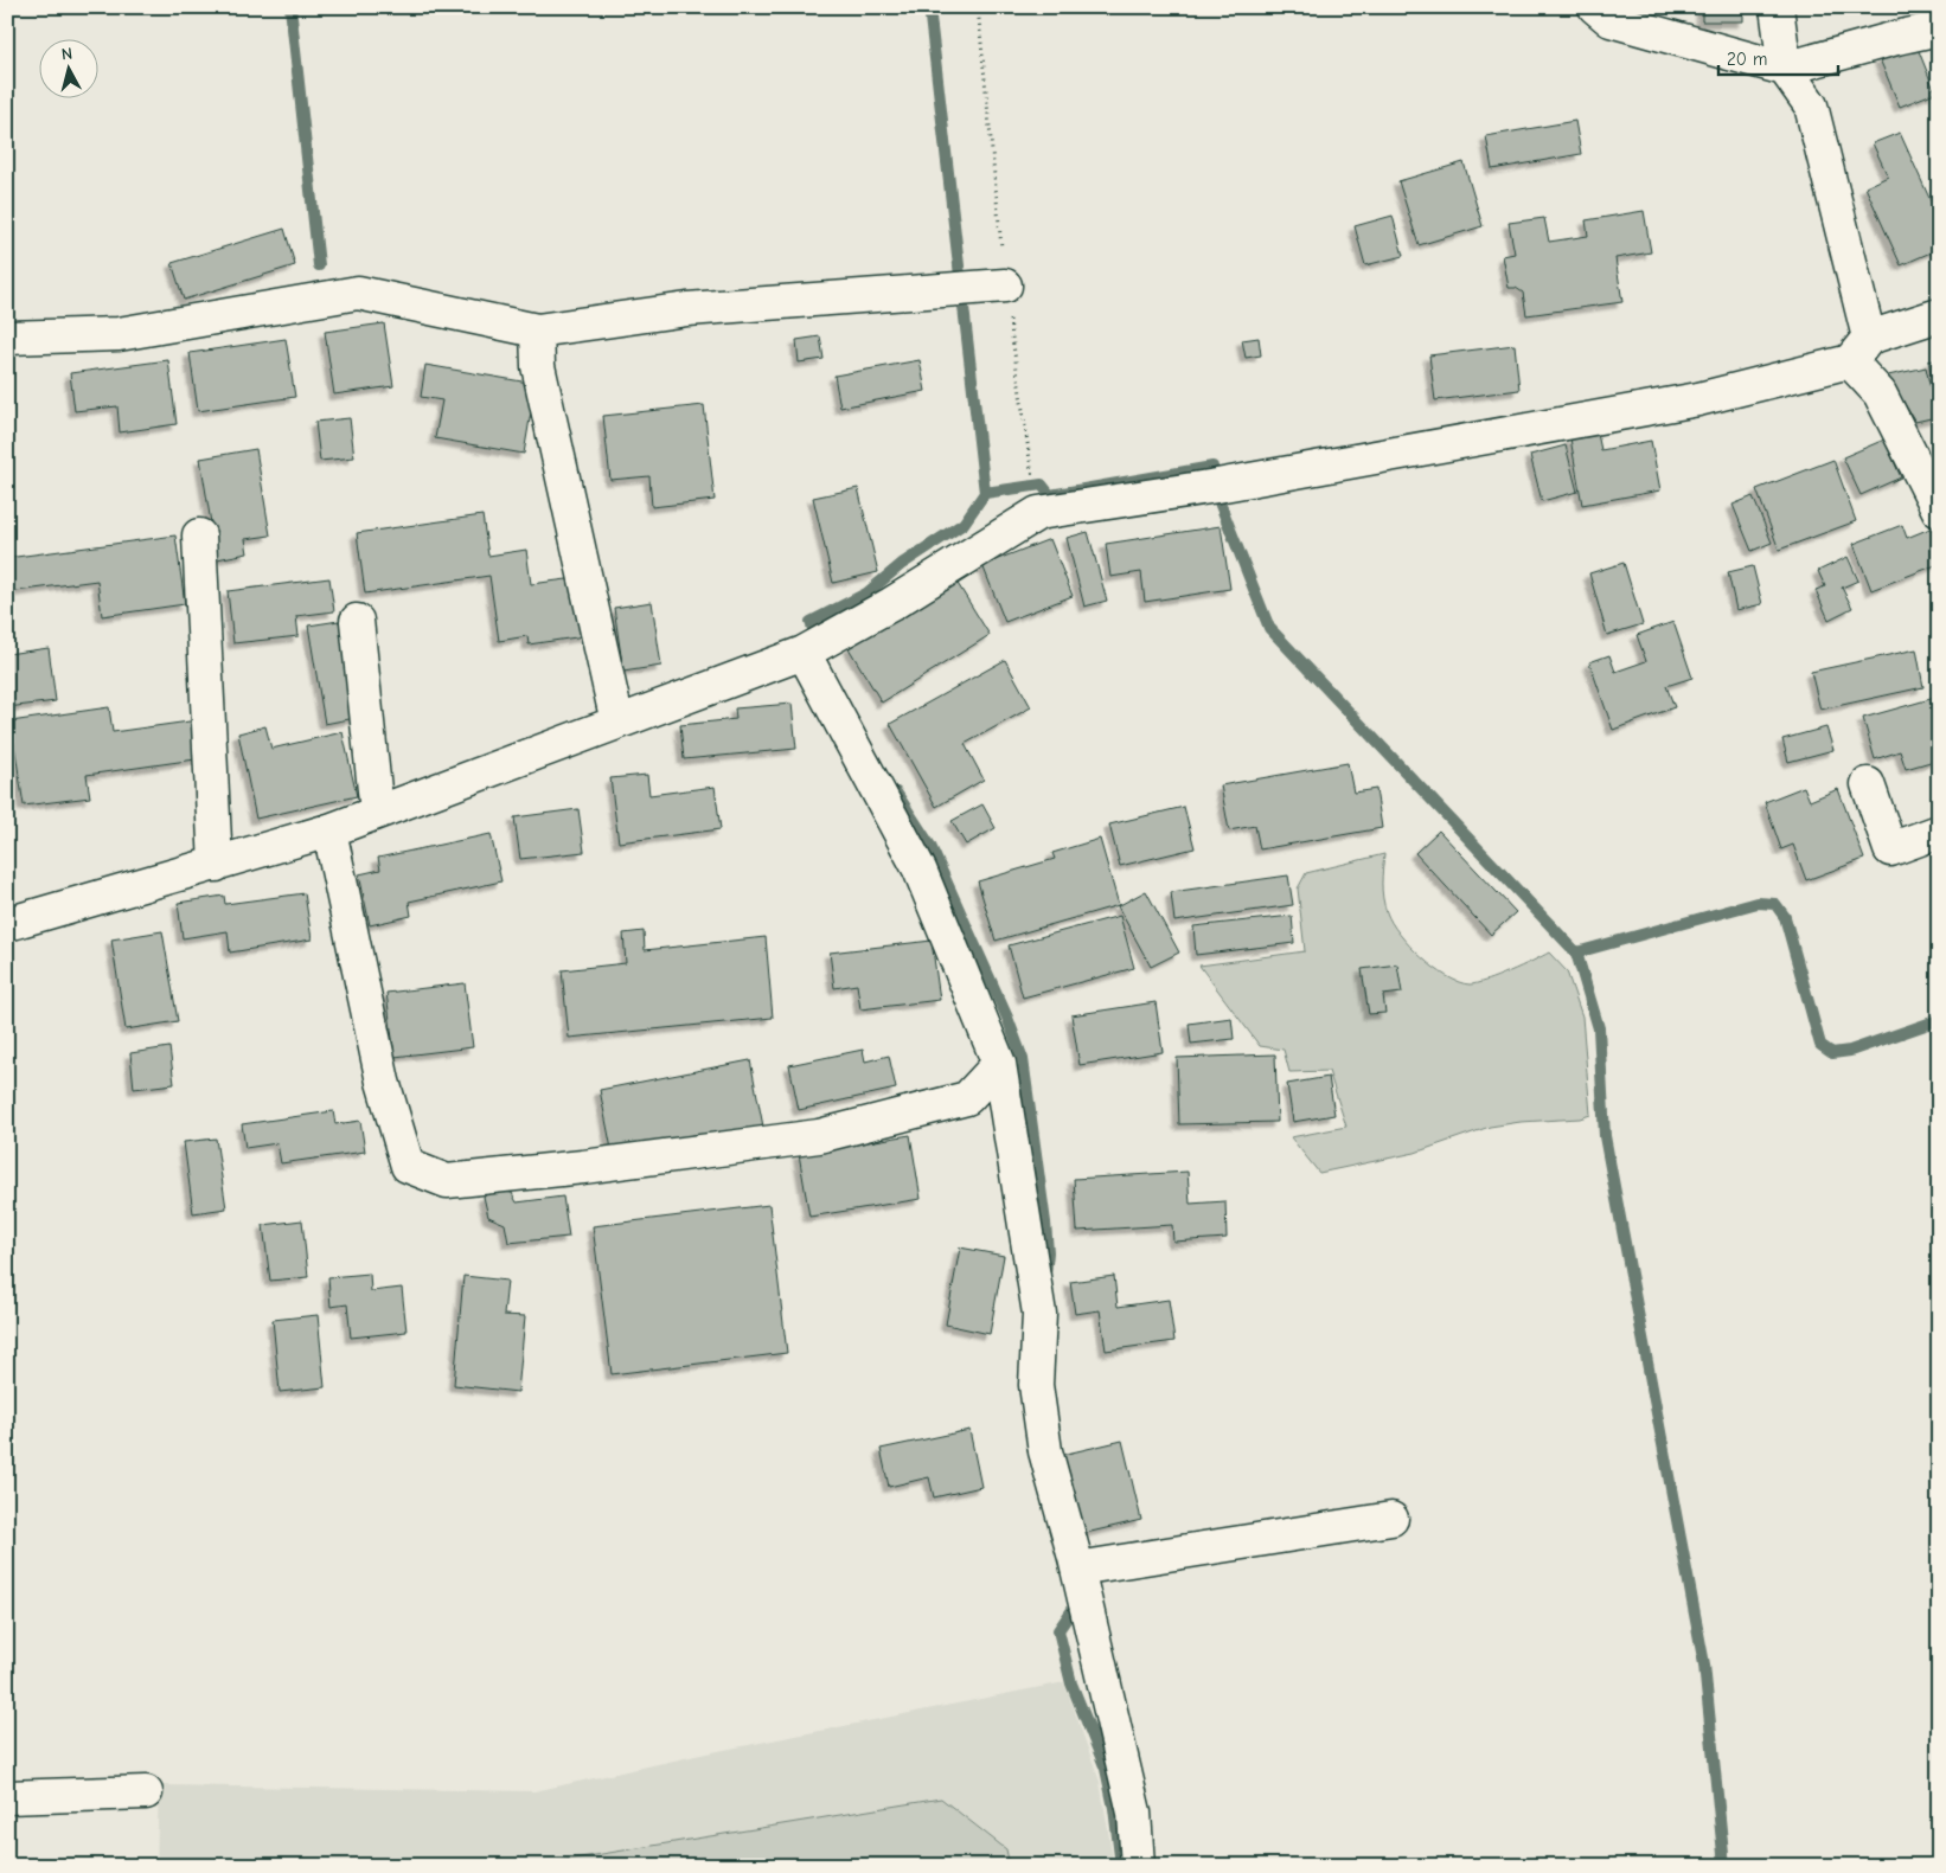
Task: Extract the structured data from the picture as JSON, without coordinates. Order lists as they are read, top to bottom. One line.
{"scale_bar":"20 m","north":"top"}
